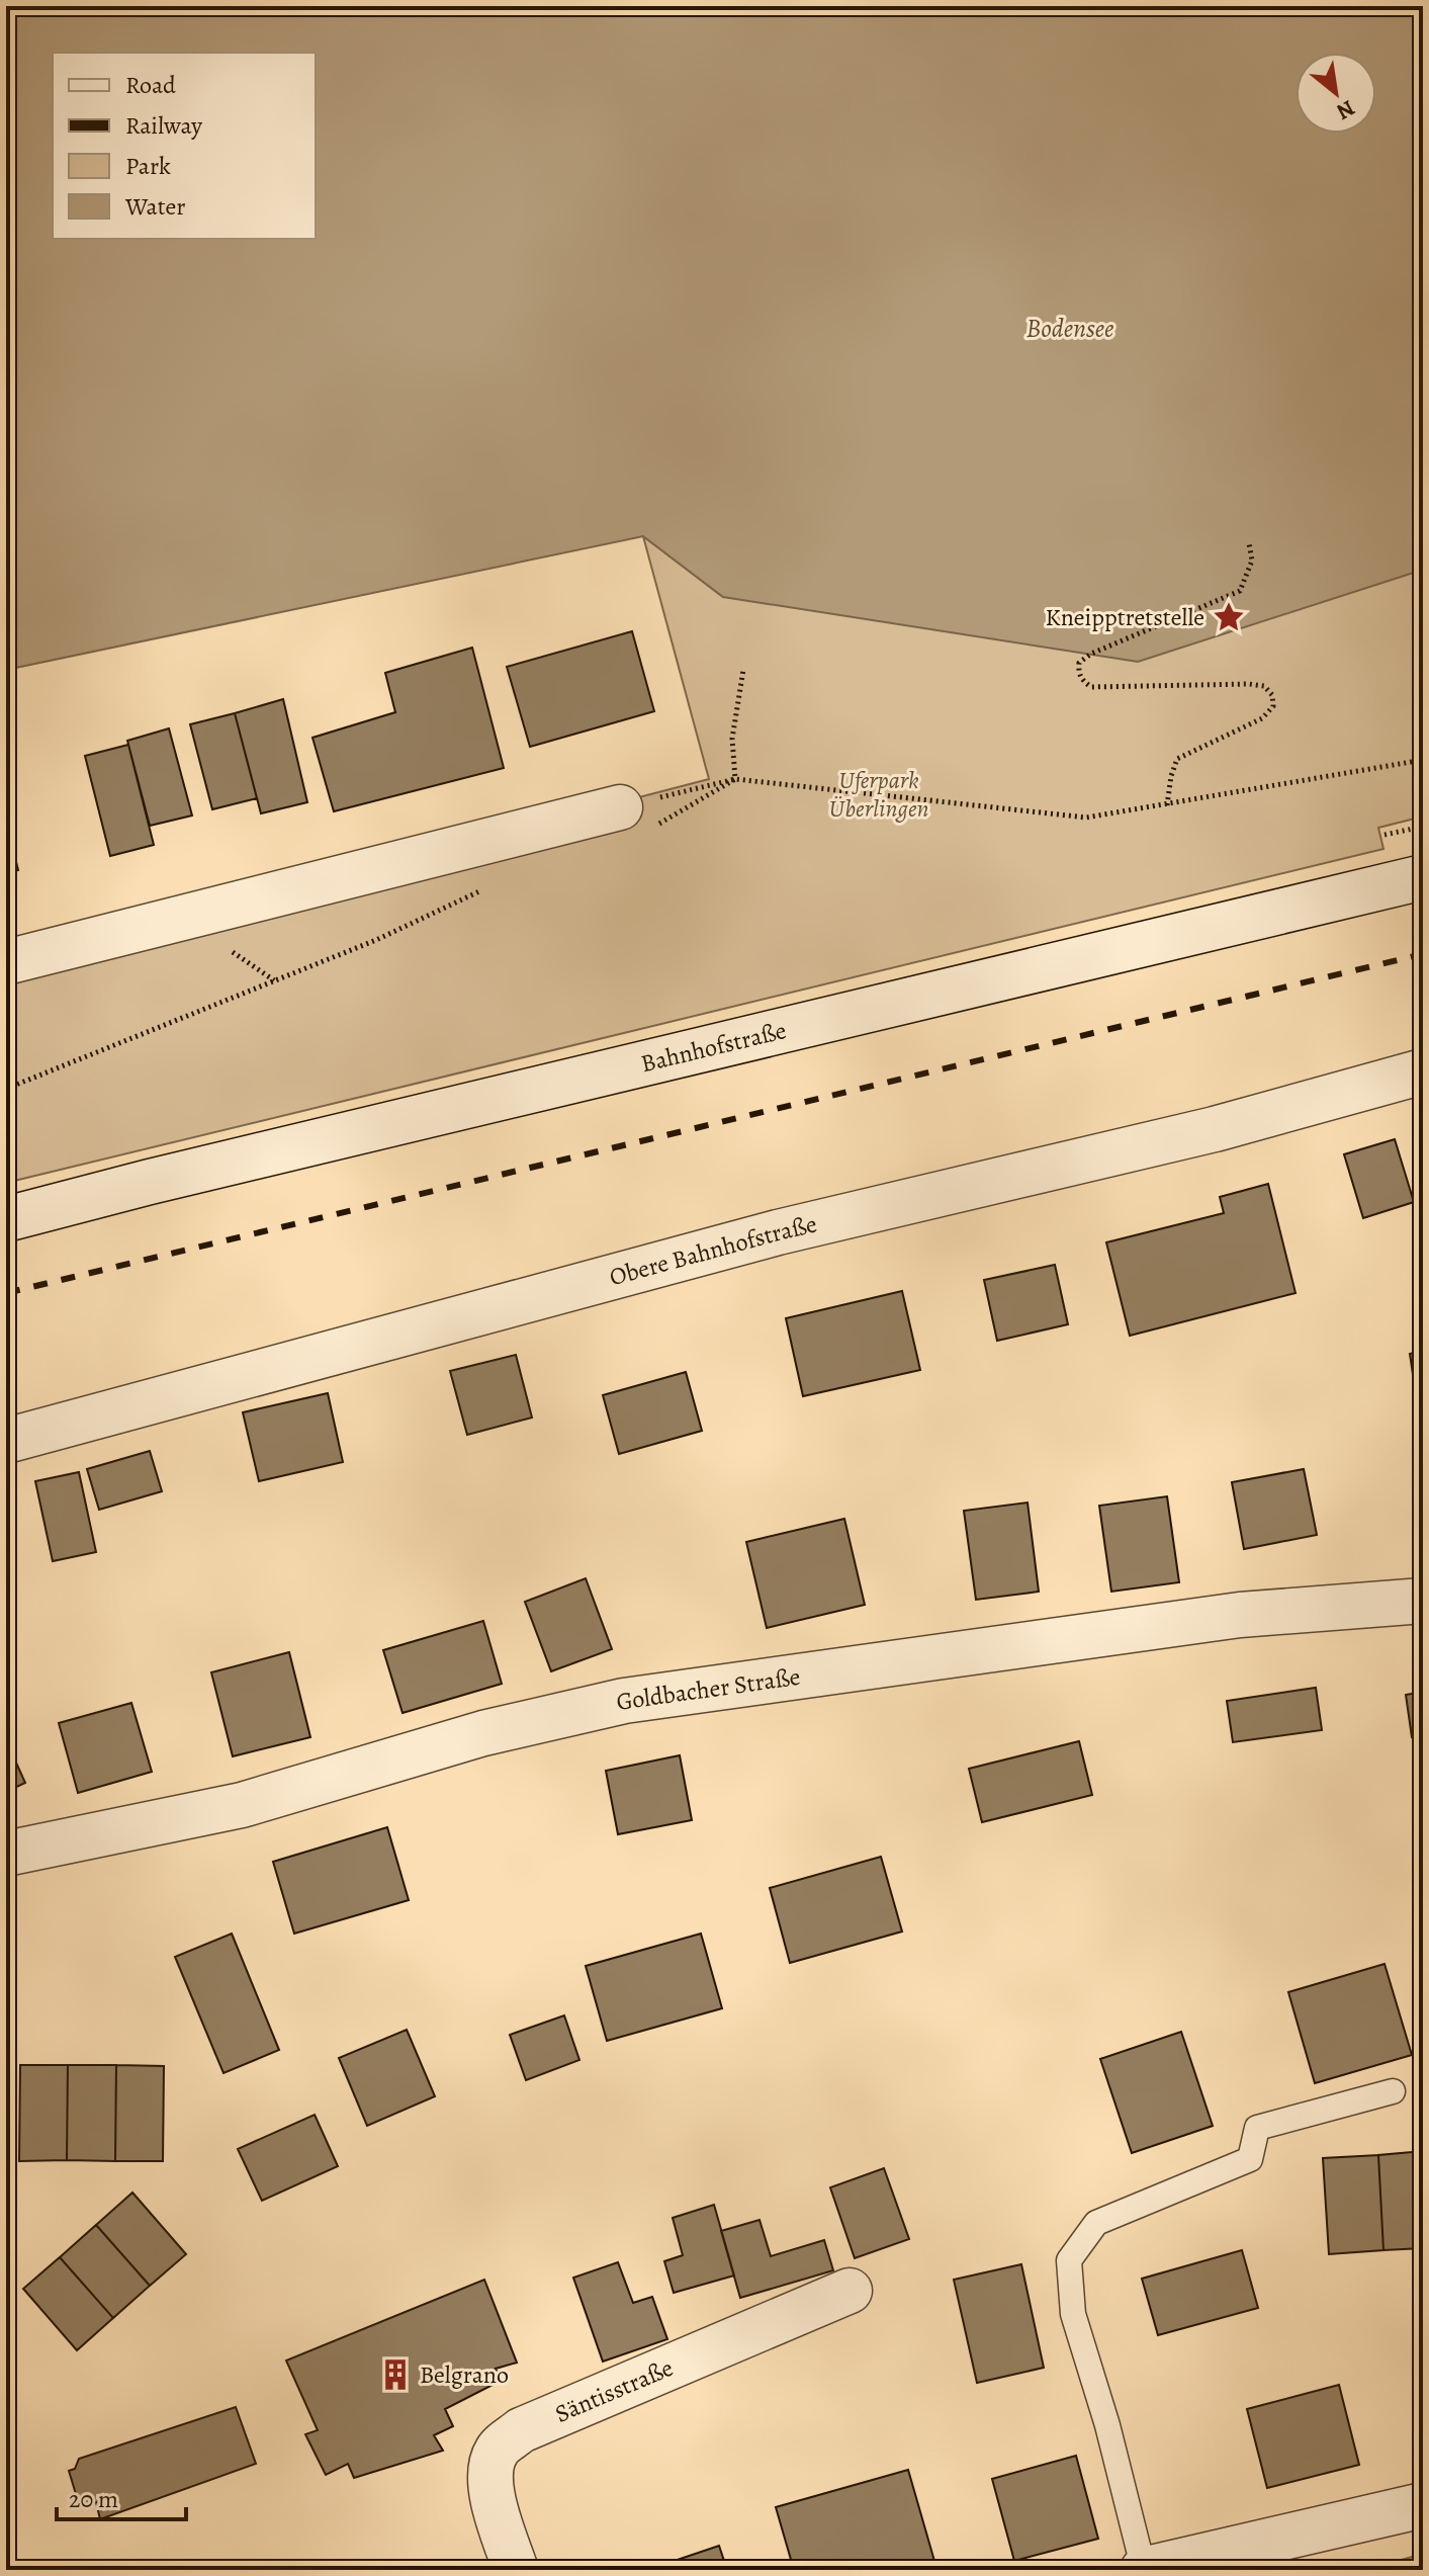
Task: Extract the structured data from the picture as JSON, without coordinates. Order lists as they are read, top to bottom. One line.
{"streets":{"street":["Bahnhofstraße","Obere Bahnhofstraße","Goldbacher Straße","Säntisstraße"]},"water":["Bodensee"],"parks":["Uferpark Überlingen"],"places":{"place":["Kneipptretstelle"],"building":["Belgrano"]},"legend":["Road","Railway","Park","Water"],"scale_bar":"20 m","north":"bottom right"}
